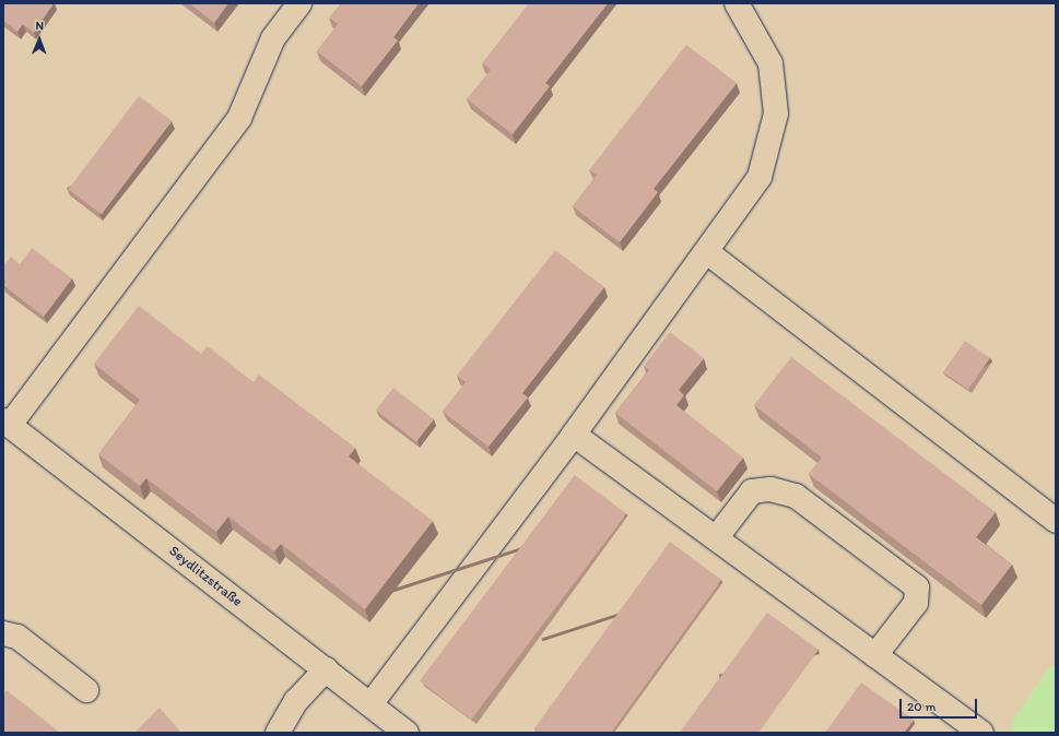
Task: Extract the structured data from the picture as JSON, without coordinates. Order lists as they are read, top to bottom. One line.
{"streets":{"street":["Seydlitzstraße"]},"scale_bar":"20 m","north":"top"}
